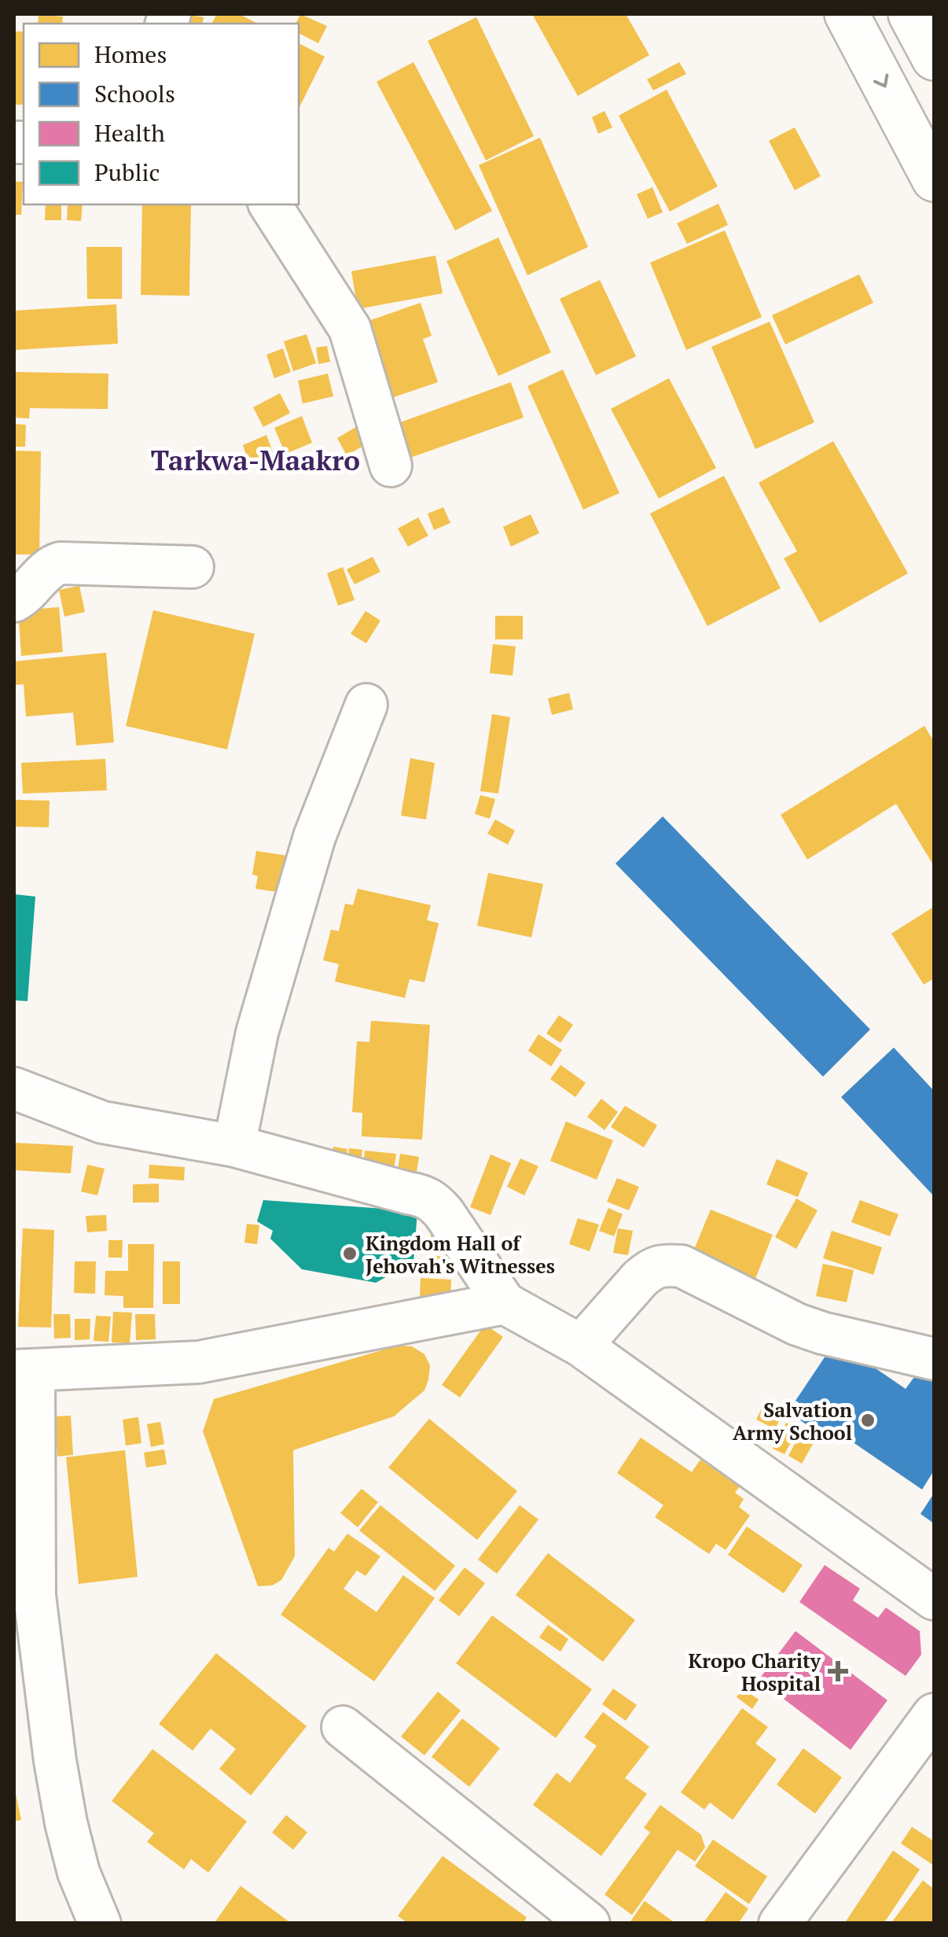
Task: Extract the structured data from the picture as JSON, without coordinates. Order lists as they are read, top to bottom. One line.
{"districts":["Tarkwa-Maakro"],"places":{"other":["Kingdom Hall of Jehovah's Witnesses","Salvation Army School"],"health":["Kropo Charity Hospital"]},"legend":["Homes","Schools","Health","Public"]}
